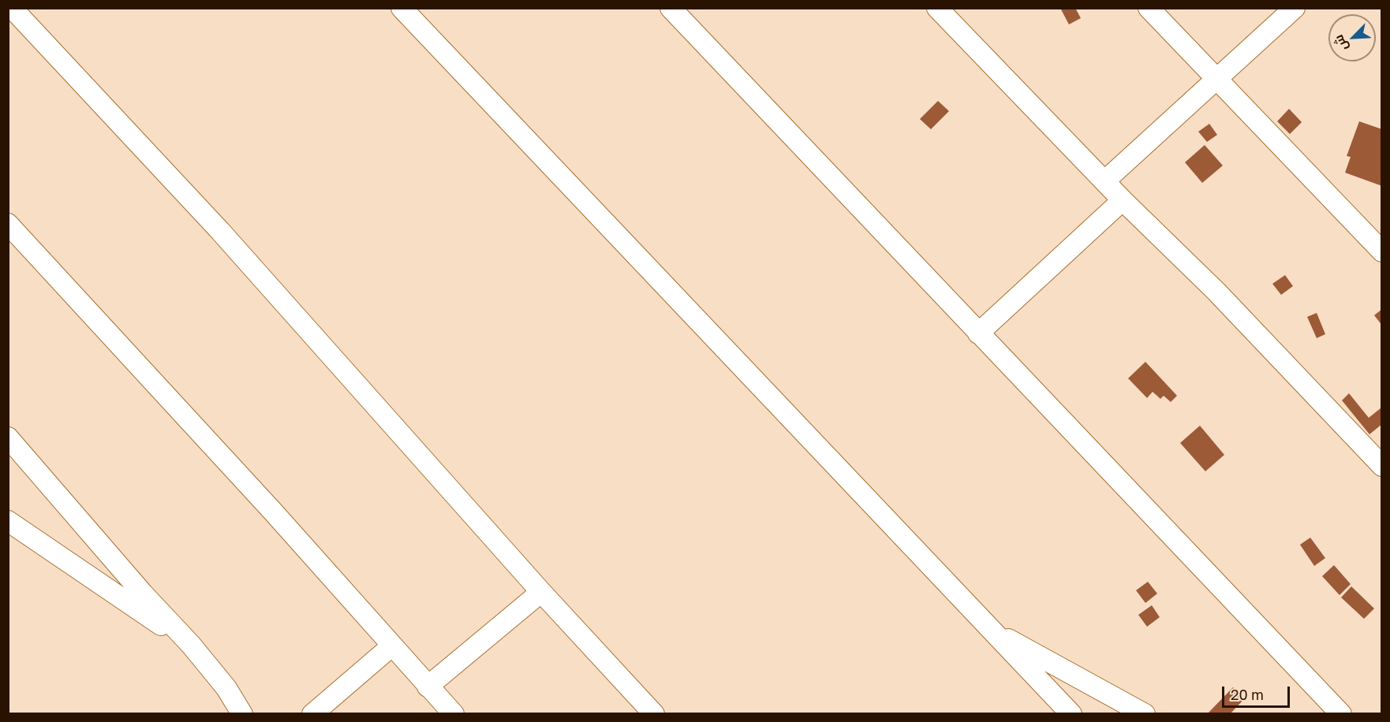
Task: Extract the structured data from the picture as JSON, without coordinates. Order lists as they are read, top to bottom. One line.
{"scale_bar":"20 m","north":"bottom left"}
